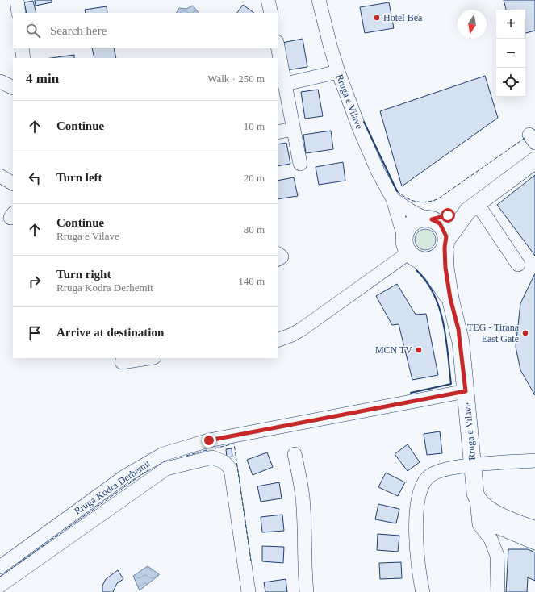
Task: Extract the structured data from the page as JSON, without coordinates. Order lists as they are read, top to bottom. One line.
{"streets":{"main road":["Rruga e Vilave"],"street":["Rruga Kodra Derhemit"]},"crossings":[["Rruga e Vilave","Rruga Kodra Derhemit"]],"places":["Hotel Bea","TEG - Tirana East Gate","MCN TV"],"north":"bottom","page":{"map_buttons":["+","−"],"search":"Search here","heading":["4 min","Walk · 250 m"],"list":[["Continue","10 m"],["Turn left","20 m"],["Continue","Rruga e Vilave","80 m"],["Turn right","Rruga Kodra Derhemit","140 m"],"Arrive at destination"]}}
